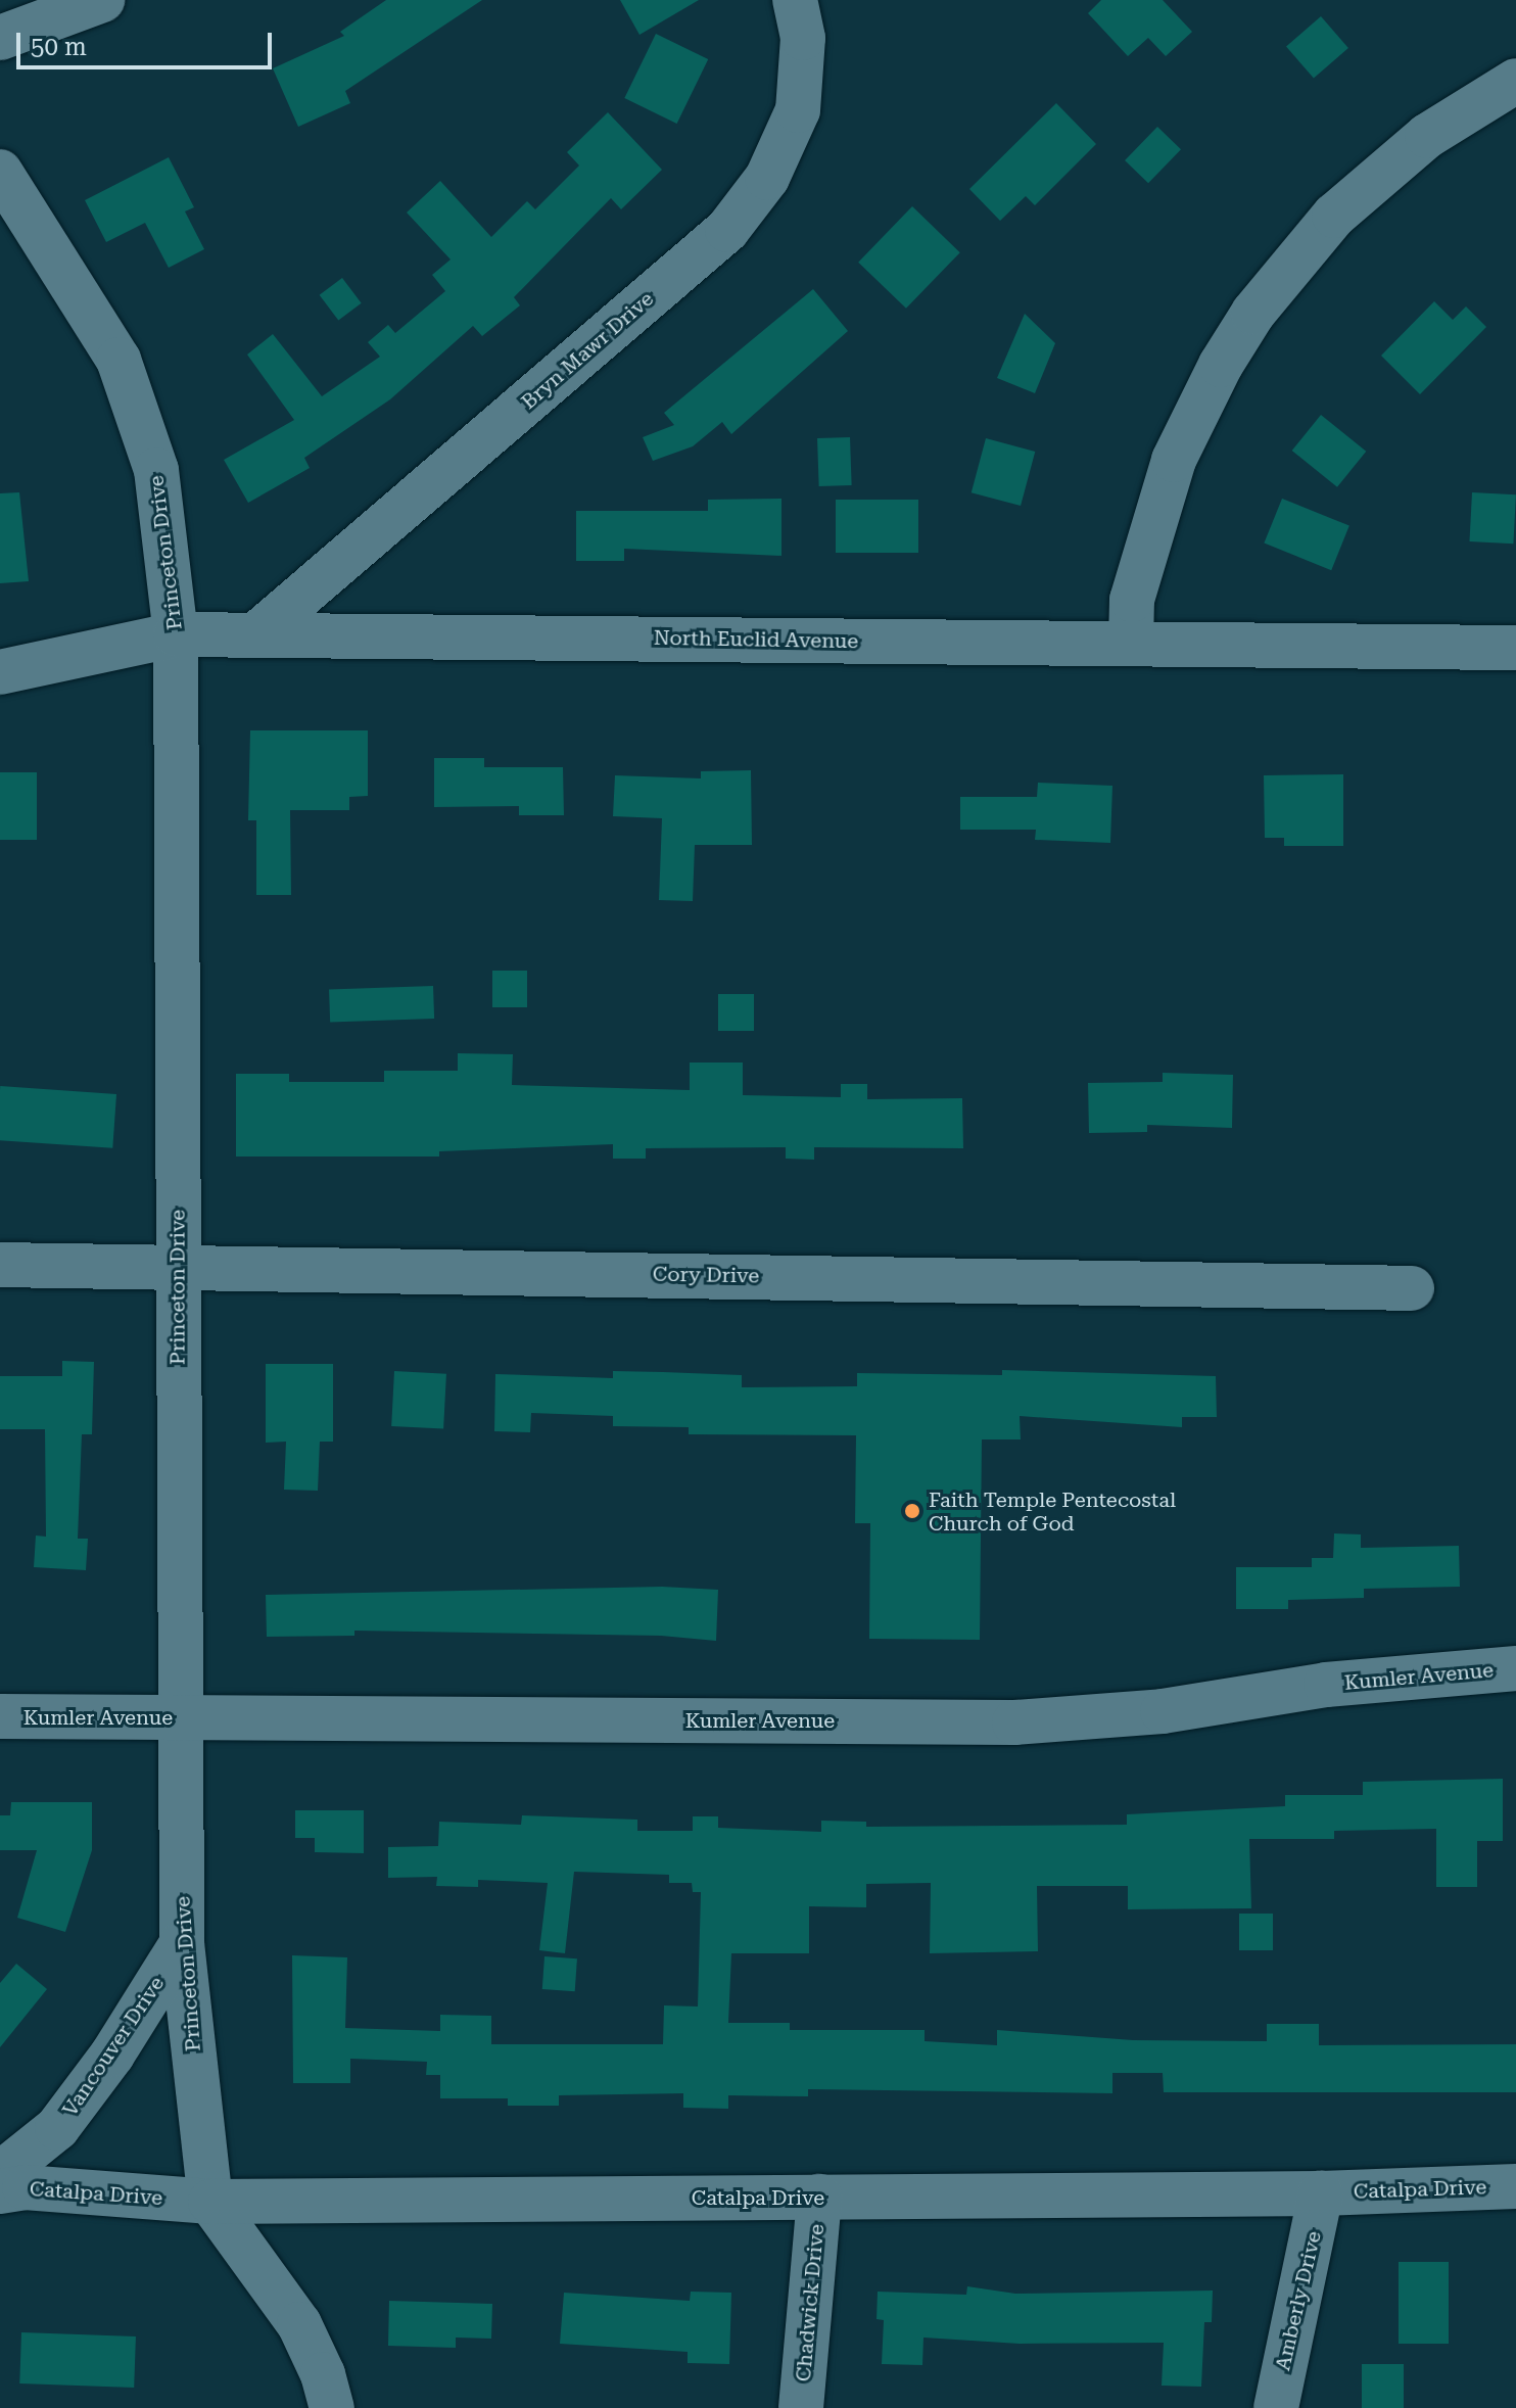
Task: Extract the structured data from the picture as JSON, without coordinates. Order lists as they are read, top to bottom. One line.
{"streets":{"street":["Bryn Mawr Drive","Princeton Drive","North Euclid Avenue","Cory Drive","Kumler Avenue","Vancouver Drive","Catalpa Drive","Amberly Drive","Chadwick Drive"]},"crossings":[["Bryn Mawr Drive","North Euclid Avenue"],["Princeton Drive","North Euclid Avenue"],["Princeton Drive","Cory Drive"],["Princeton Drive","Kumler Avenue"],["Princeton Drive","Vancouver Drive"],["Princeton Drive","Catalpa Drive"],["Catalpa Drive","Amberly Drive"],["Catalpa Drive","Chadwick Drive"]],"places":["Faith Temple Pentecostal Church of God"],"scale_bar":"50 m"}
